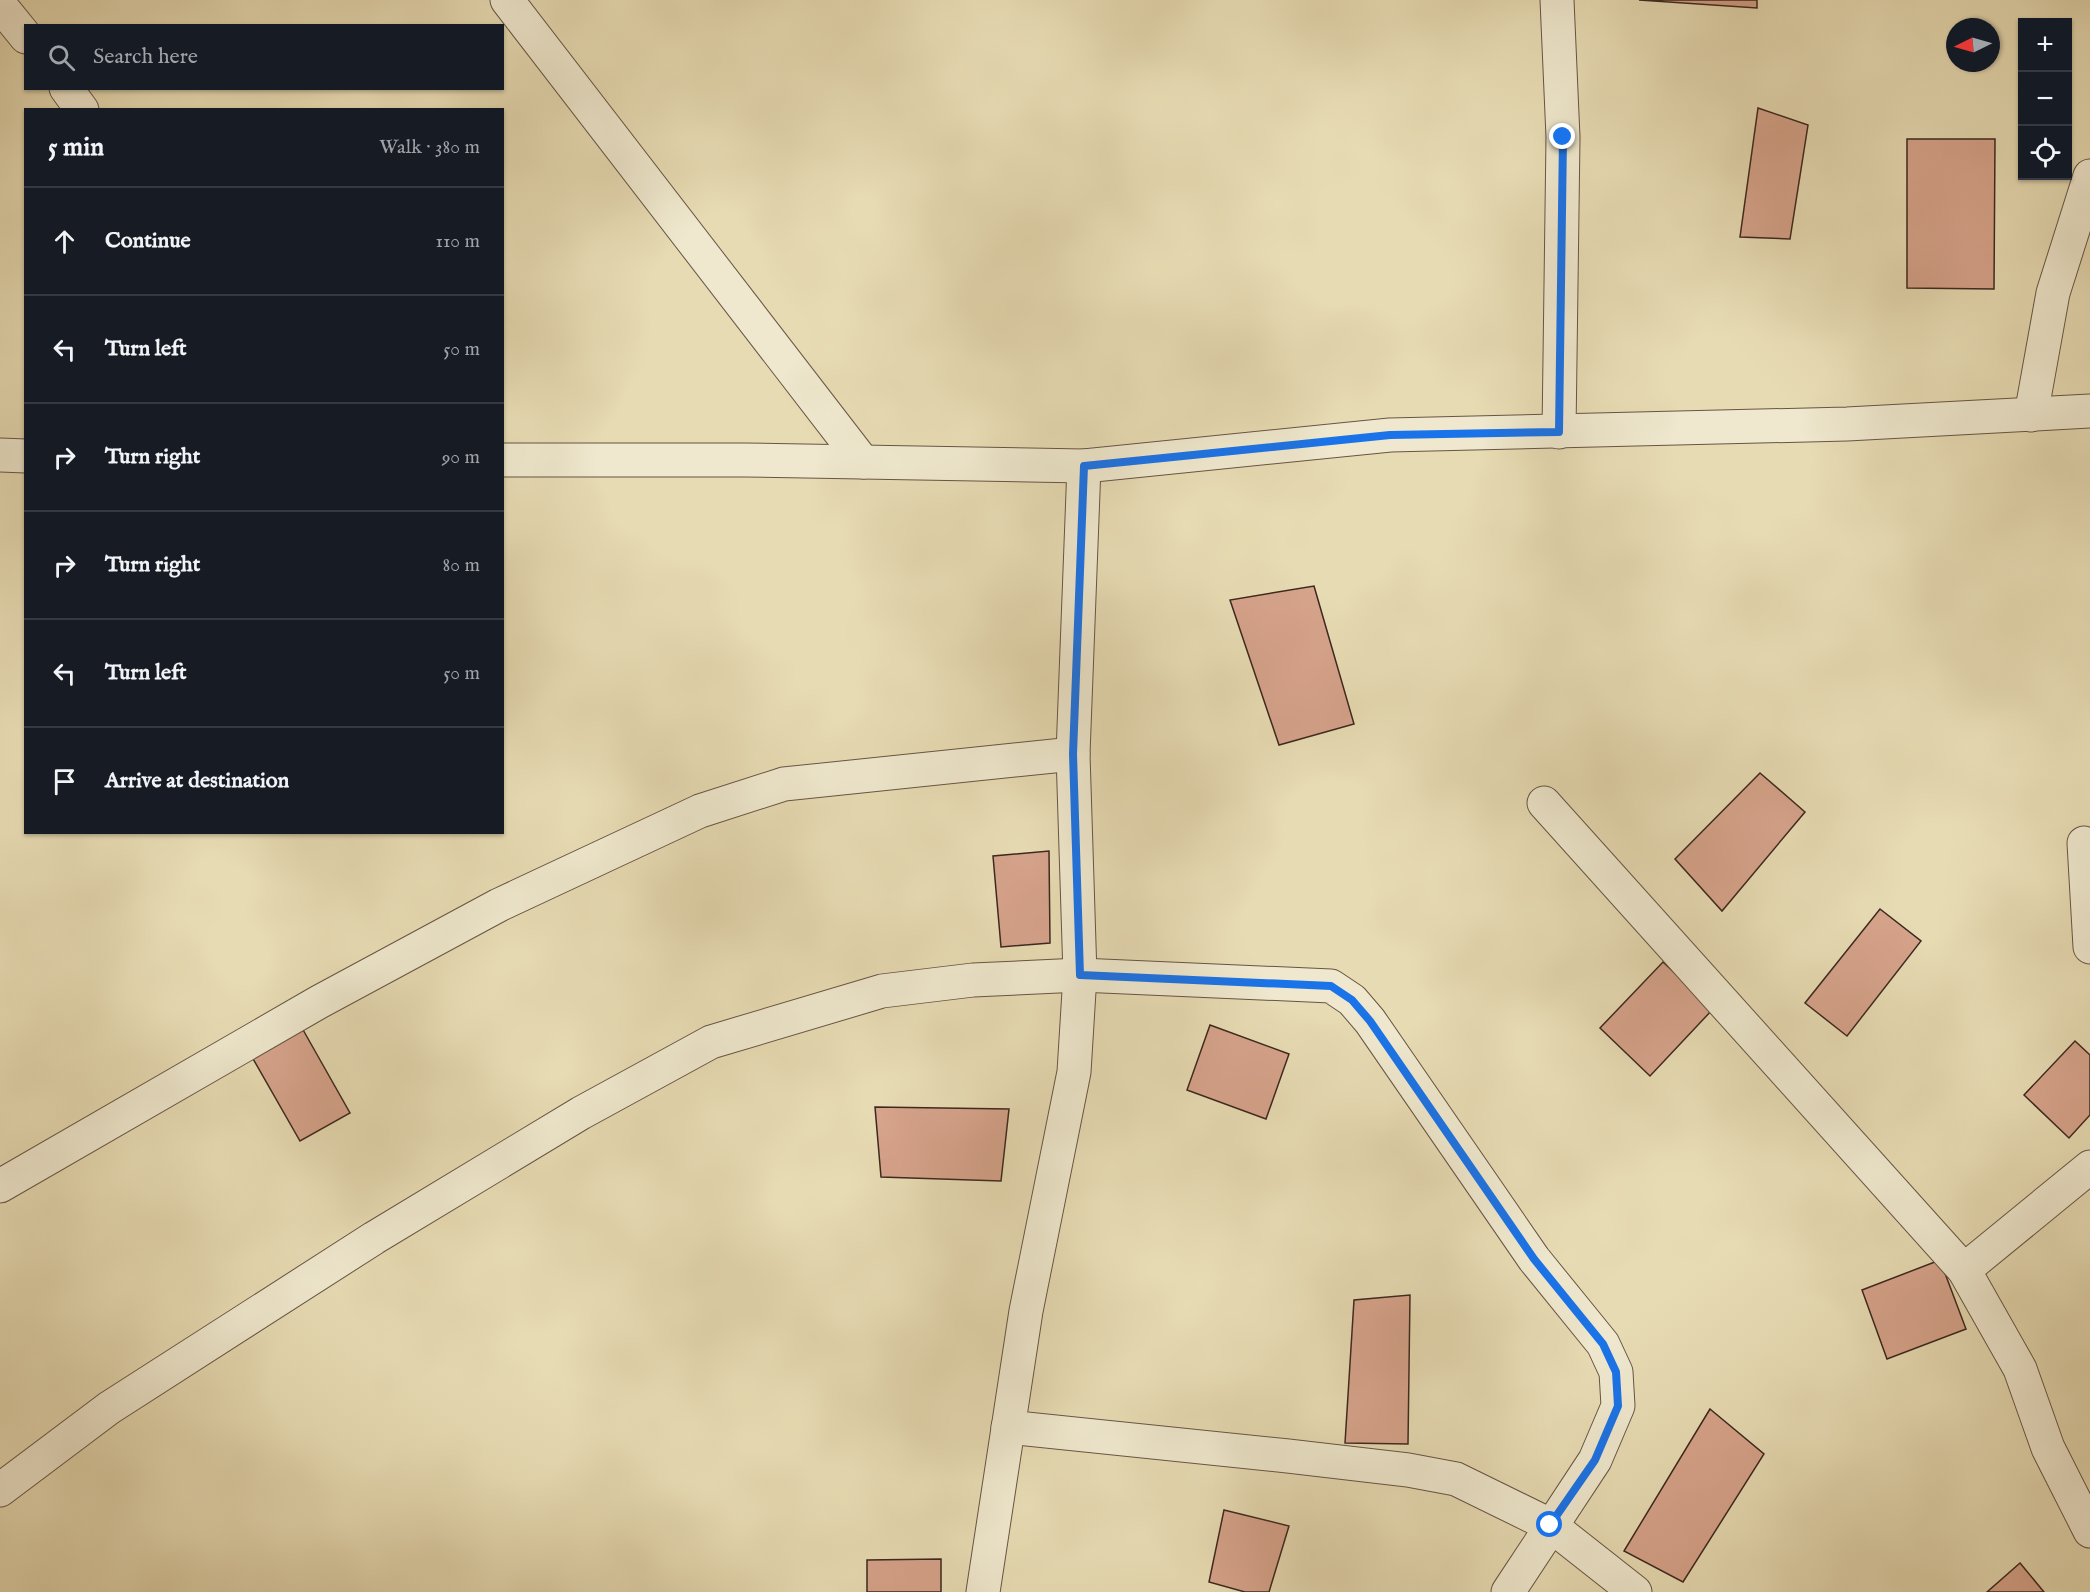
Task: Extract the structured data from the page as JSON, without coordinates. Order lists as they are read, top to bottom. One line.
{"north":"left","page":{"map_buttons":["+","−"],"search":"Search here","heading":["5 min","Walk · 380 m"],"list":[["Continue","110 m"],["Turn left","50 m"],["Turn right","90 m"],["Turn right","80 m"],["Turn left","50 m"],"Arrive at destination"]}}
